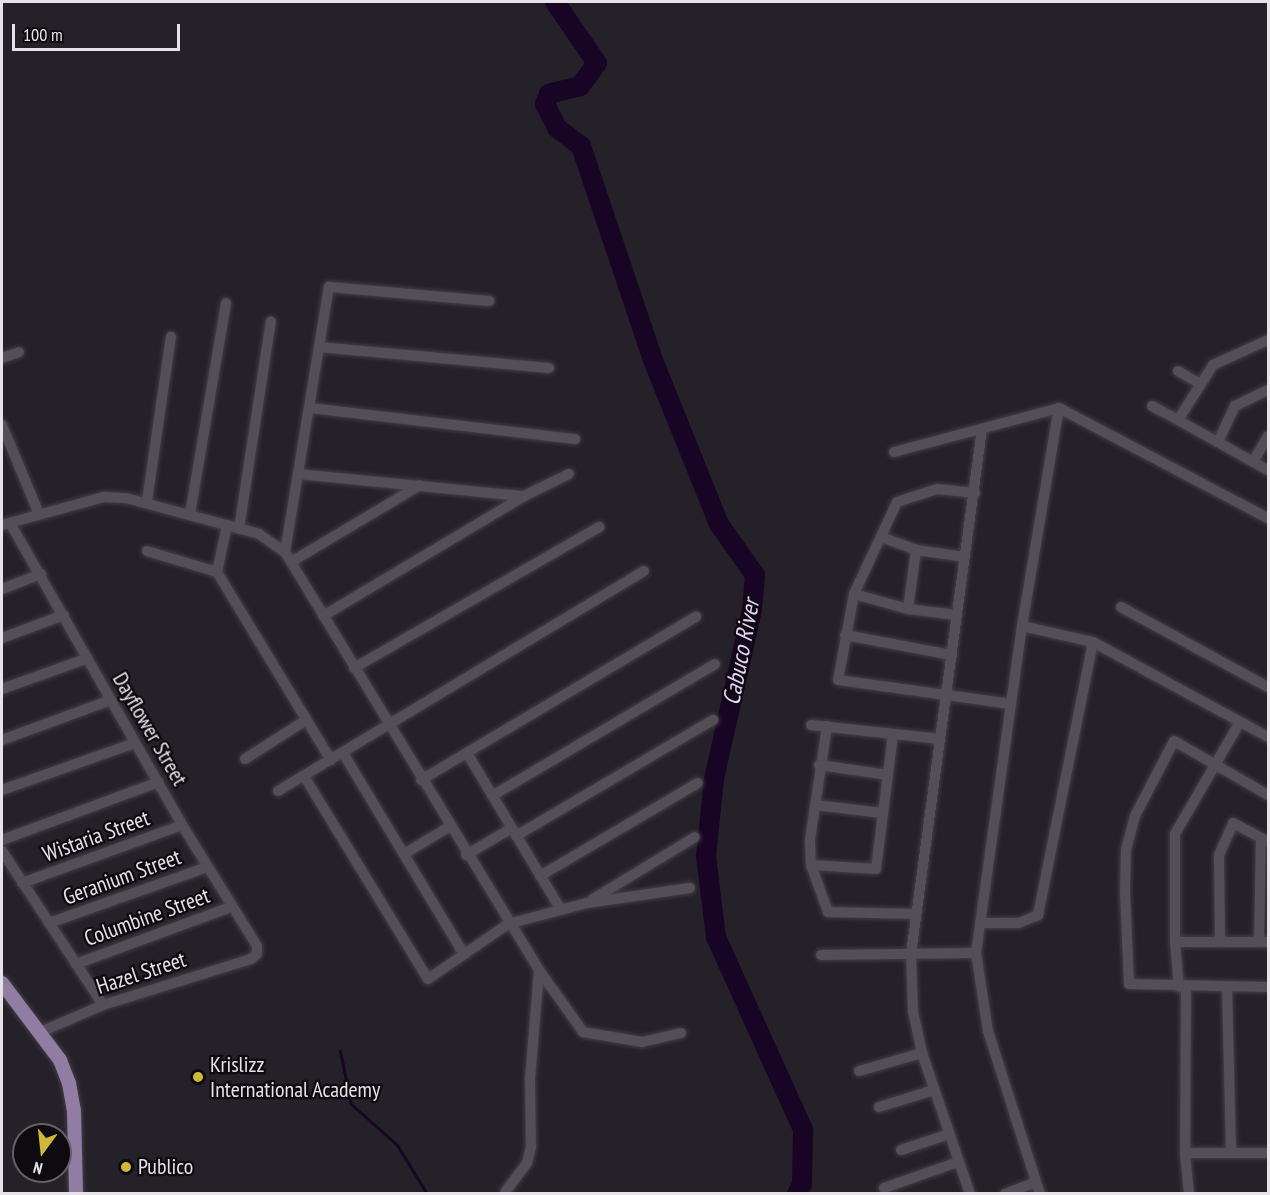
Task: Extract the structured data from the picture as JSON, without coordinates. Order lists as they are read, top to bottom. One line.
{"streets":{"street":["Dayflower Street","Wistaria Street","Geranium Street","Columbine Street","Hazel Street"]},"crossings":[["Dayflower Street","Wistaria Street"],["Dayflower Street","Geranium Street"],["Dayflower Street","Columbine Street"],["Dayflower Street","Hazel Street"]],"water":["Cabuco River"],"places":["Krislizz International Academy","Publico"],"scale_bar":"100 m","north":"bottom"}
